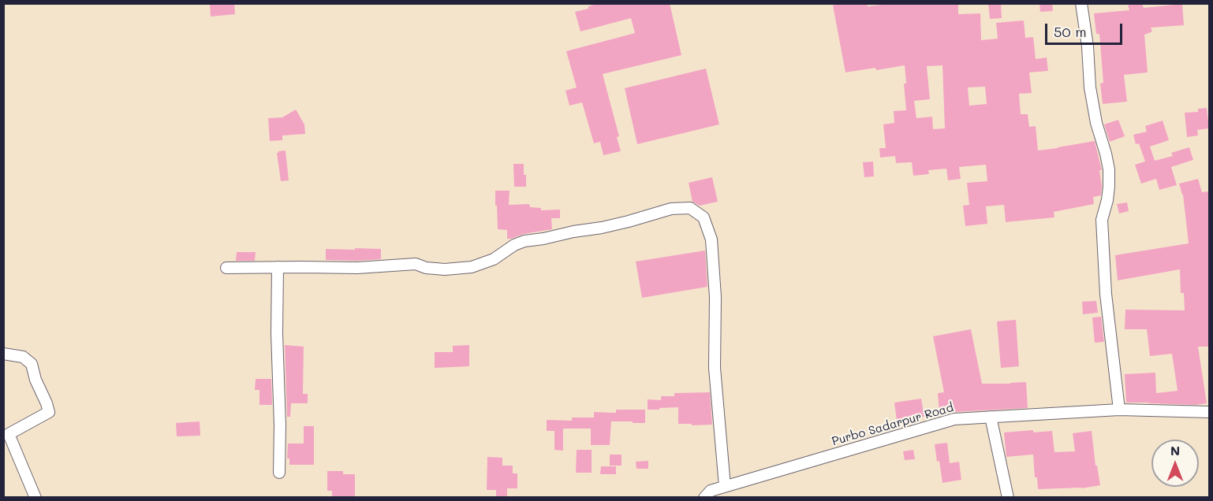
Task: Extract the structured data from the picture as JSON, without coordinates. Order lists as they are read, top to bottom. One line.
{"streets":{"street":["Purbo Sadarpur Road"]},"scale_bar":"50 m","north":"top"}
